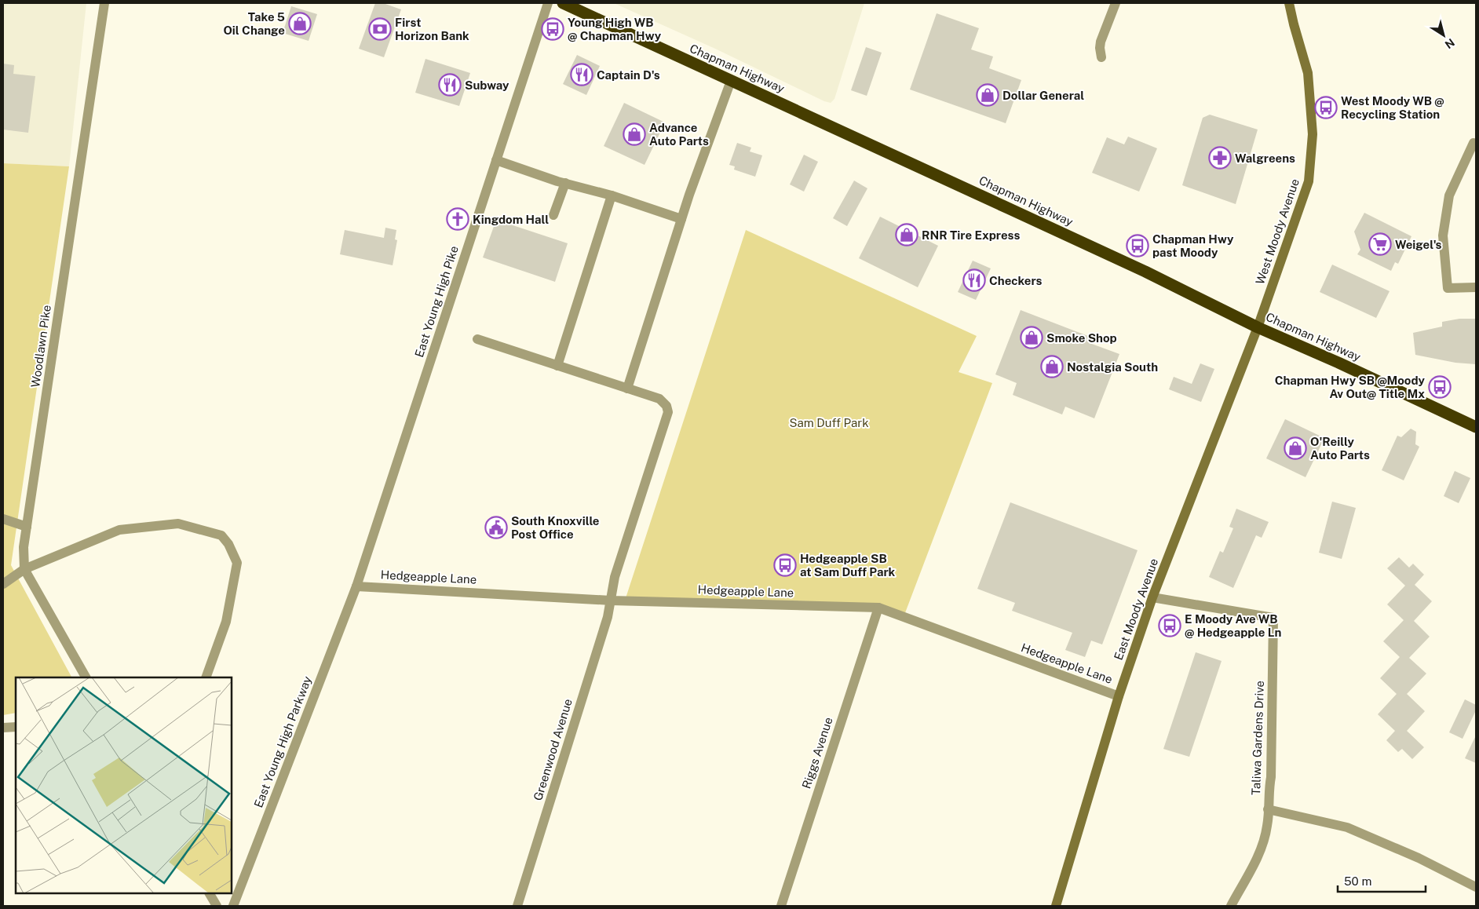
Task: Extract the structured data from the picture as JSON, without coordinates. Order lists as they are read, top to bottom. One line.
{"streets":{"highway":["Chapman Highway"],"main road":["West Moody Avenue","East Moody Avenue"],"street":["East Young High Pike","Woodlawn Pike","Hedgeapple Lane","Taliwa Gardens Drive","East Young High Parkway","Greenwood Avenue","Riggs Avenue"]},"crossings":[["Chapman Highway","West Moody Avenue"],["Chapman Highway","East Moody Avenue"],["West Moody Avenue","East Moody Avenue"],["East Young High Pike","Hedgeapple Lane"],["East Young High Pike","East Young High Parkway"],["Hedgeapple Lane","East Moody Avenue"],["Hedgeapple Lane","East Young High Parkway"],["Hedgeapple Lane","Greenwood Avenue"],["Hedgeapple Lane","Riggs Avenue"],["East Moody Avenue","Taliwa Gardens Drive"]],"parks":["Sam Duff Park"],"places":{"shop":["Take 5 Oil Change","Dollar General","Advance Auto Parts","RNR Tire Express","Smoke Shop","Nostalgia South","O'Reilly Auto Parts"],"bank":["First Horizon Bank"],"bus stop":["Young High WB @ Chapman Hwy","West Moody WB @ Recycling Station","Chapman Hwy past Moody","Chapman Hwy SB @Moody Av Out@ Title Mx","Hedgeapple SB at Sam Duff Park","E Moody Ave WB @ Hedgeapple Ln"],"restaurant":["Captain D's","Subway","Checkers"],"pharmacy":["Walgreens"],"church":["Kingdom Hall"],"supermarket":["Weigel's"],"public building":["South Knoxville Post Office"]},"scale_bar":"50 m","north":"bottom right"}
